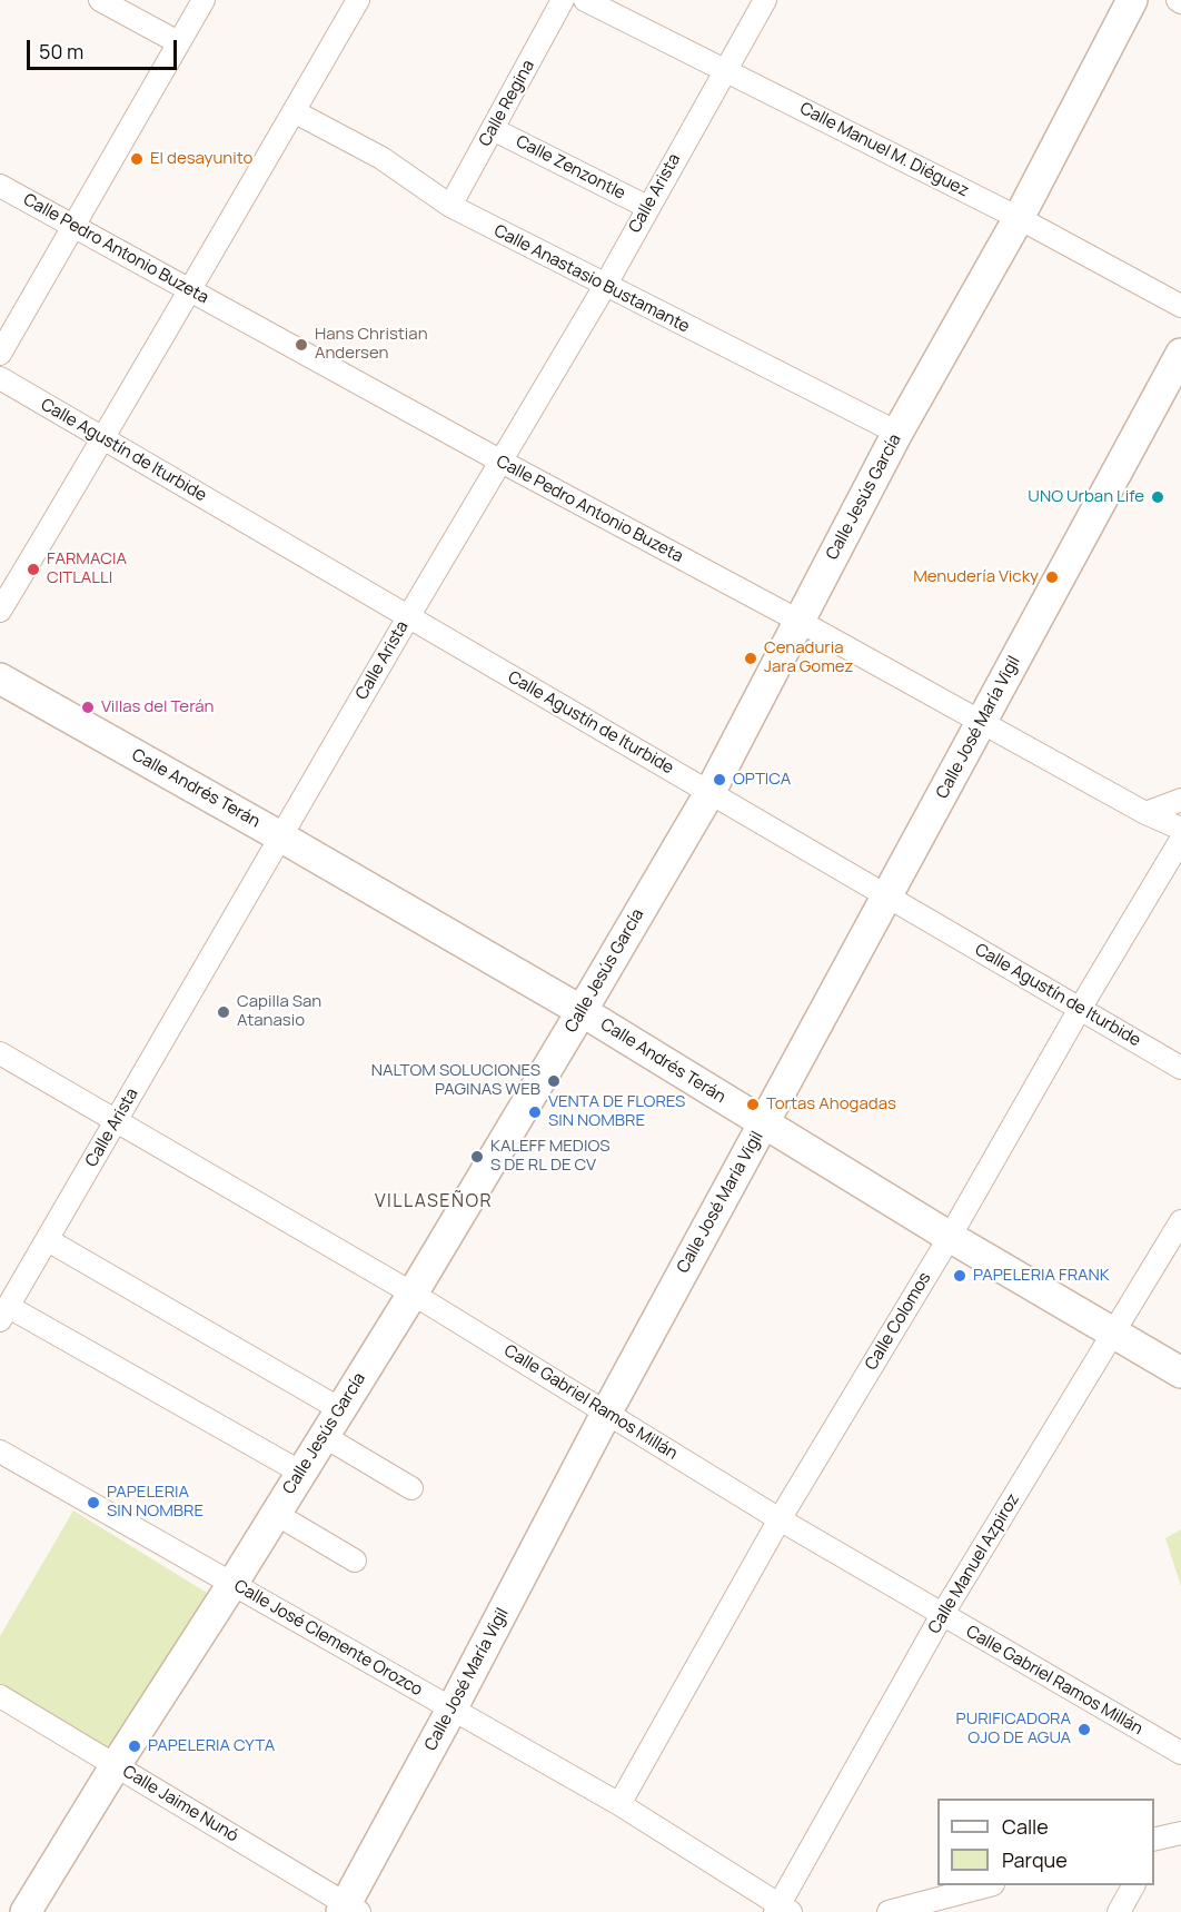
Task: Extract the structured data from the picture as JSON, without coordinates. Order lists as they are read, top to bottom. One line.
{"streets":{"street":["Calle Regina","Calle Manuel M. Diéguez","Calle Zenzontle","Calle Arista","Calle Pedro Antonio Buzeta","Calle Anastasio Bustamante","Calle Agustín de Iturbide","Calle Jesús García","Calle José María Vigil","Calle Andrés Terán","Calle Colomos","Calle Gabriel Ramos Millán","Calle Manuel Azpiroz","Calle José Clemente Orozco","Calle Jaime Nunó"]},"crossings":[["Calle Regina","Calle Zenzontle"],["Calle Regina","Calle Anastasio Bustamante"],["Calle Manuel M. Diéguez","Calle Arista"],["Calle Manuel M. Diéguez","Calle Jesús García"],["Calle Zenzontle","Calle Arista"],["Calle Arista","Calle Pedro Antonio Buzeta"],["Calle Arista","Calle Anastasio Bustamante"],["Calle Arista","Calle Agustín de Iturbide"],["Calle Arista","Calle Andrés Terán"],["Calle Arista","Calle Gabriel Ramos Millán"],["Calle Pedro Antonio Buzeta","Calle Jesús García"],["Calle Pedro Antonio Buzeta","Calle José María Vigil"],["Calle Anastasio Bustamante","Calle Jesús García"],["Calle Agustín de Iturbide","Calle Jesús García"],["Calle Agustín de Iturbide","Calle José María Vigil"],["Calle Agustín de Iturbide","Calle Colomos"],["Calle Jesús García","Calle Andrés Terán"],["Calle Jesús García","Calle Gabriel Ramos Millán"],["Calle Jesús García","Calle José Clemente Orozco"],["Calle Jesús García","Calle Jaime Nunó"],["Calle José María Vigil","Calle Andrés Terán"],["Calle José María Vigil","Calle Gabriel Ramos Millán"],["Calle José María Vigil","Calle José Clemente Orozco"],["Calle José María Vigil","Calle Jaime Nunó"],["Calle Andrés Terán","Calle Colomos"],["Calle Andrés Terán","Calle Manuel Azpiroz"],["Calle Colomos","Calle Gabriel Ramos Millán"],["Calle Colomos","Calle José Clemente Orozco"],["Calle Gabriel Ramos Millán","Calle Manuel Azpiroz"],["Calle Manuel Azpiroz","Calle José Clemente Orozco"]],"districts":["VILLASEÑOR"],"places":["El desayunito","Hans Christian Andersen","UNO Urban Life","FARMACIA CITLALLI","Menudería Vicky","Cenaduria Jara Gomez","Villas del Terán","OPTICA","Capilla San Atanasio","NALTOM SOLUCIONES PAGINAS WEB","Tortas Ahogadas","VENTA DE FLORES SIN NOMBRE","KALEFF MEDIOS S DE RL DE CV","PAPELERIA FRANK","PAPELERIA SIN NOMBRE","PURIFICADORA OJO DE AGUA","PAPELERIA CYTA"],"legend":["Calle","Parque"],"scale_bar":"50 m"}
